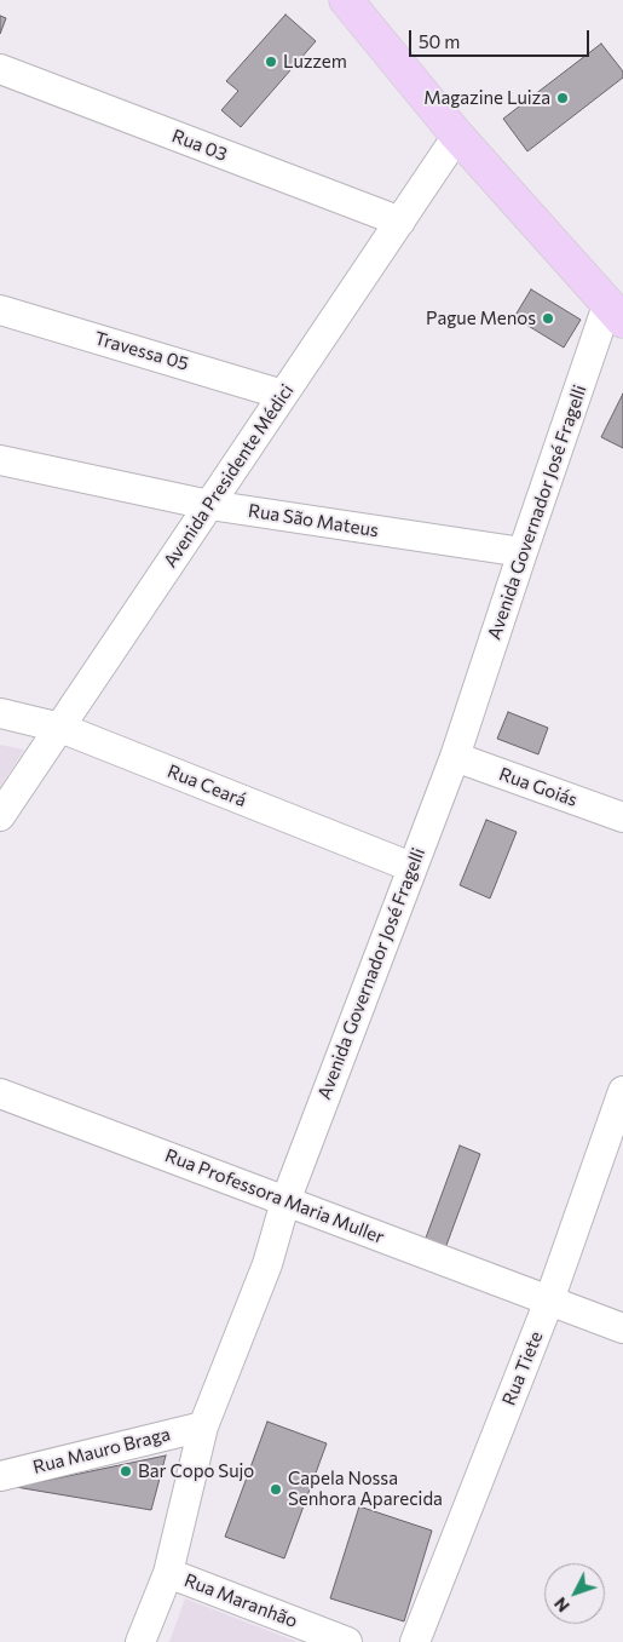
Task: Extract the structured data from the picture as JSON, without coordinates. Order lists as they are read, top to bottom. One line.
{"streets":{"street":["Rua 03","Travessa 05","Avenida Presidente Médici","Avenida Governador José Fragelli","Rua São Mateus","Rua Ceará","Rua Goiás","Rua Professora Maria Muller","Rua Tiete","Rua Mauro Braga","Rua Maranhão"]},"crossings":[["Rua 03","Avenida Presidente Médici"],["Travessa 05","Avenida Presidente Médici"],["Avenida Presidente Médici","Rua São Mateus"],["Avenida Presidente Médici","Rua Ceará"],["Avenida Governador José Fragelli","Rua São Mateus"],["Avenida Governador José Fragelli","Rua Ceará"],["Avenida Governador José Fragelli","Rua Goiás"],["Avenida Governador José Fragelli","Rua Professora Maria Muller"],["Avenida Governador José Fragelli","Rua Mauro Braga"],["Avenida Governador José Fragelli","Rua Maranhão"],["Rua Professora Maria Muller","Rua Tiete"]],"places":["Luzzem","Magazine Luiza","Pague Menos","Bar Copo Sujo","Capela Nossa Senhora Aparecida"],"scale_bar":"50 m","north":"bottom left"}
